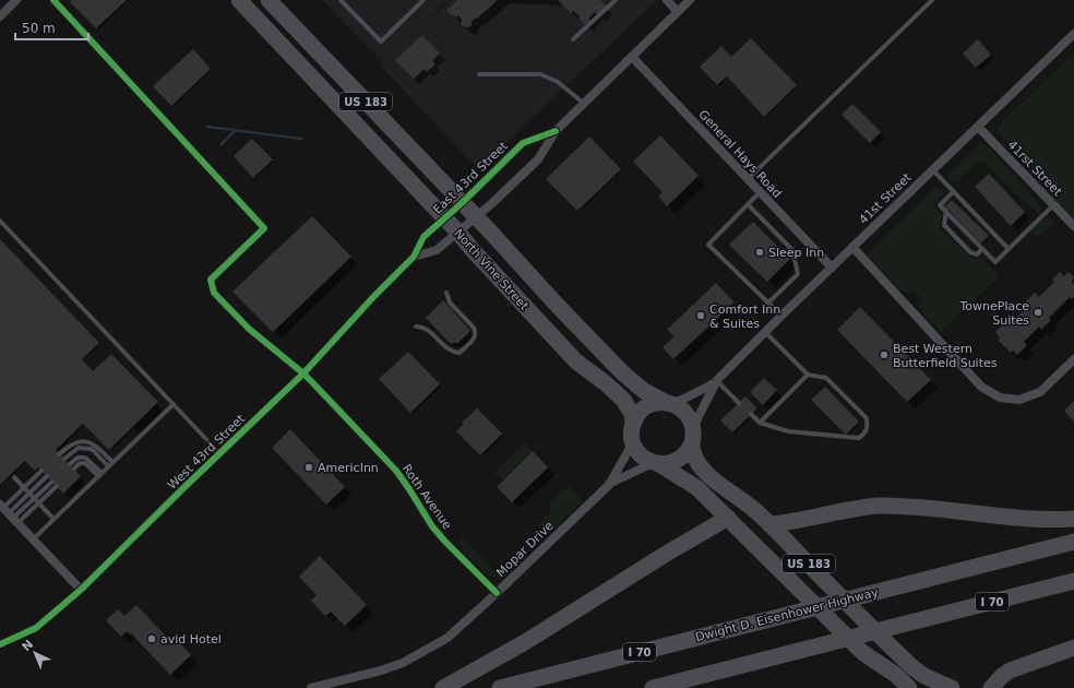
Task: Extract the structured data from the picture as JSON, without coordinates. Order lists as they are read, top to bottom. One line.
{"streets":{"highway":["US 183","North Vine Street","I 70","Dwight D. Eisenhower Highway"],"street":["General Hays Road","41rst Street","East 43rd Street","41st Street","West 43rd Street","Roth Avenue","Mopar Drive"]},"crossings":[["US 183","41st Street"],["US 183","North Vine Street"],["US 183","Mopar Drive"],["General Hays Road","East 43rd Street"],["General Hays Road","41st Street"],["41rst Street","41st Street"],["East 43rd Street","North Vine Street"],["East 43rd Street","West 43rd Street"],["41st Street","North Vine Street"],["41st Street","Mopar Drive"],["North Vine Street","Mopar Drive"],["West 43rd Street","Roth Avenue"],["Roth Avenue","Mopar Drive"]],"places":["Sleep Inn","TownePlace Suites","Comfort Inn & Suites","Best Western Butterfield Suites","AmericInn","avid Hotel"],"scale_bar":"50 m","north":"top left"}
